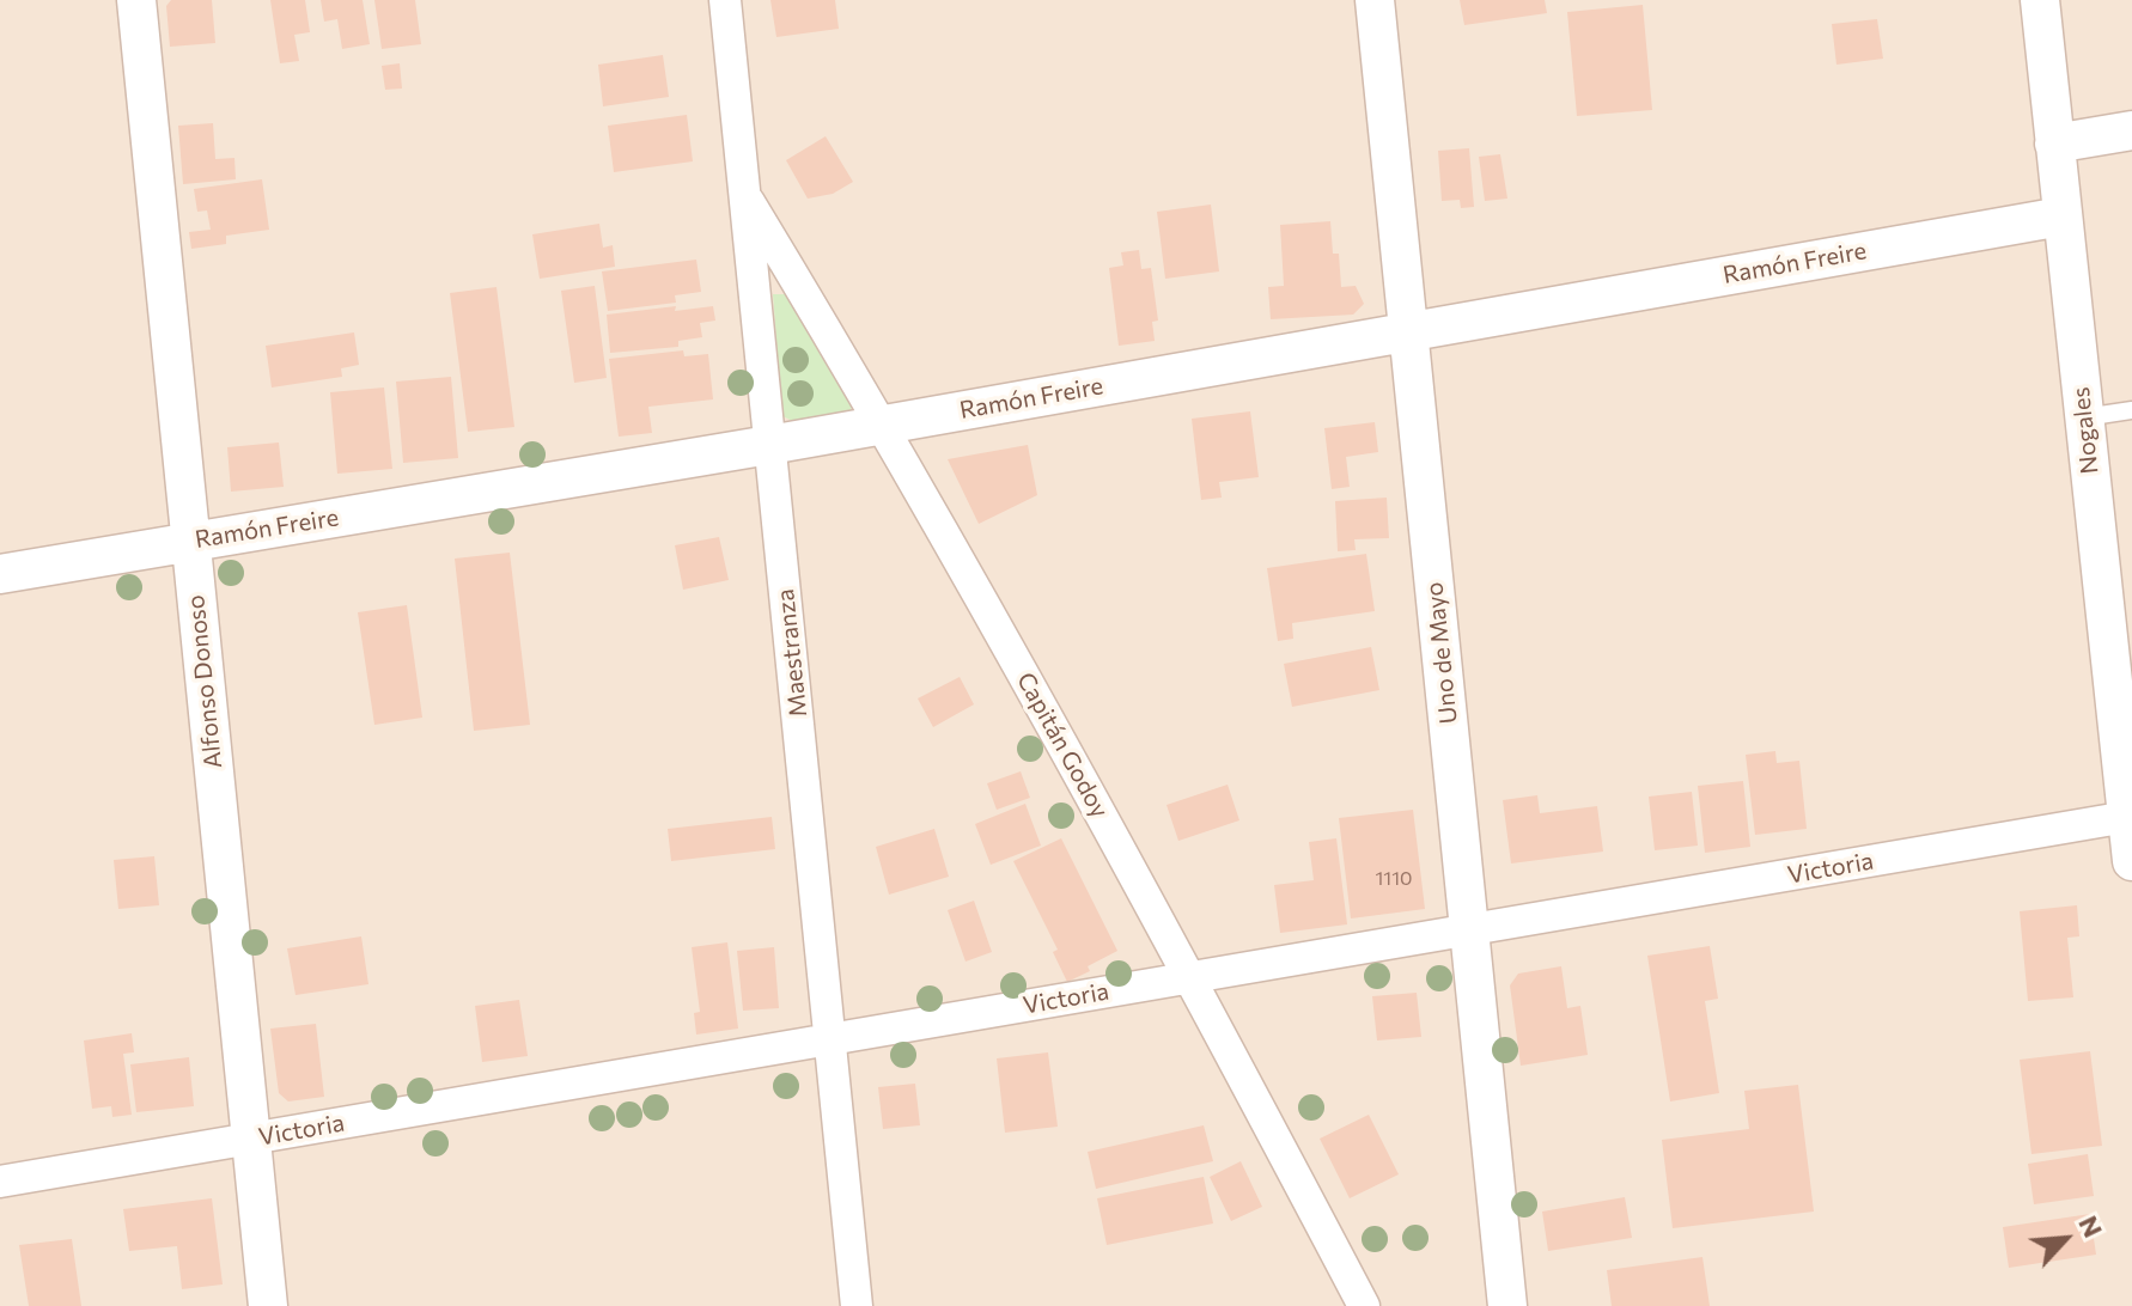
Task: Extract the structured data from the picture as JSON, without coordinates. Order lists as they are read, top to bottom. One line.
{"streets":{"street":["Ramón Freire","Nogales","Maestranza","Uno de Mayo","Alfonso Donoso","Capitán Godoy","Victoria"]},"crossings":[["Ramón Freire","Nogales"],["Ramón Freire","Maestranza"],["Ramón Freire","Uno de Mayo"],["Ramón Freire","Alfonso Donoso"],["Ramón Freire","Capitán Godoy"],["Nogales","Victoria"],["Maestranza","Capitán Godoy"],["Maestranza","Victoria"],["Uno de Mayo","Victoria"],["Alfonso Donoso","Victoria"],["Capitán Godoy","Victoria"]],"house_numbers":["1110"],"north":"top right"}
